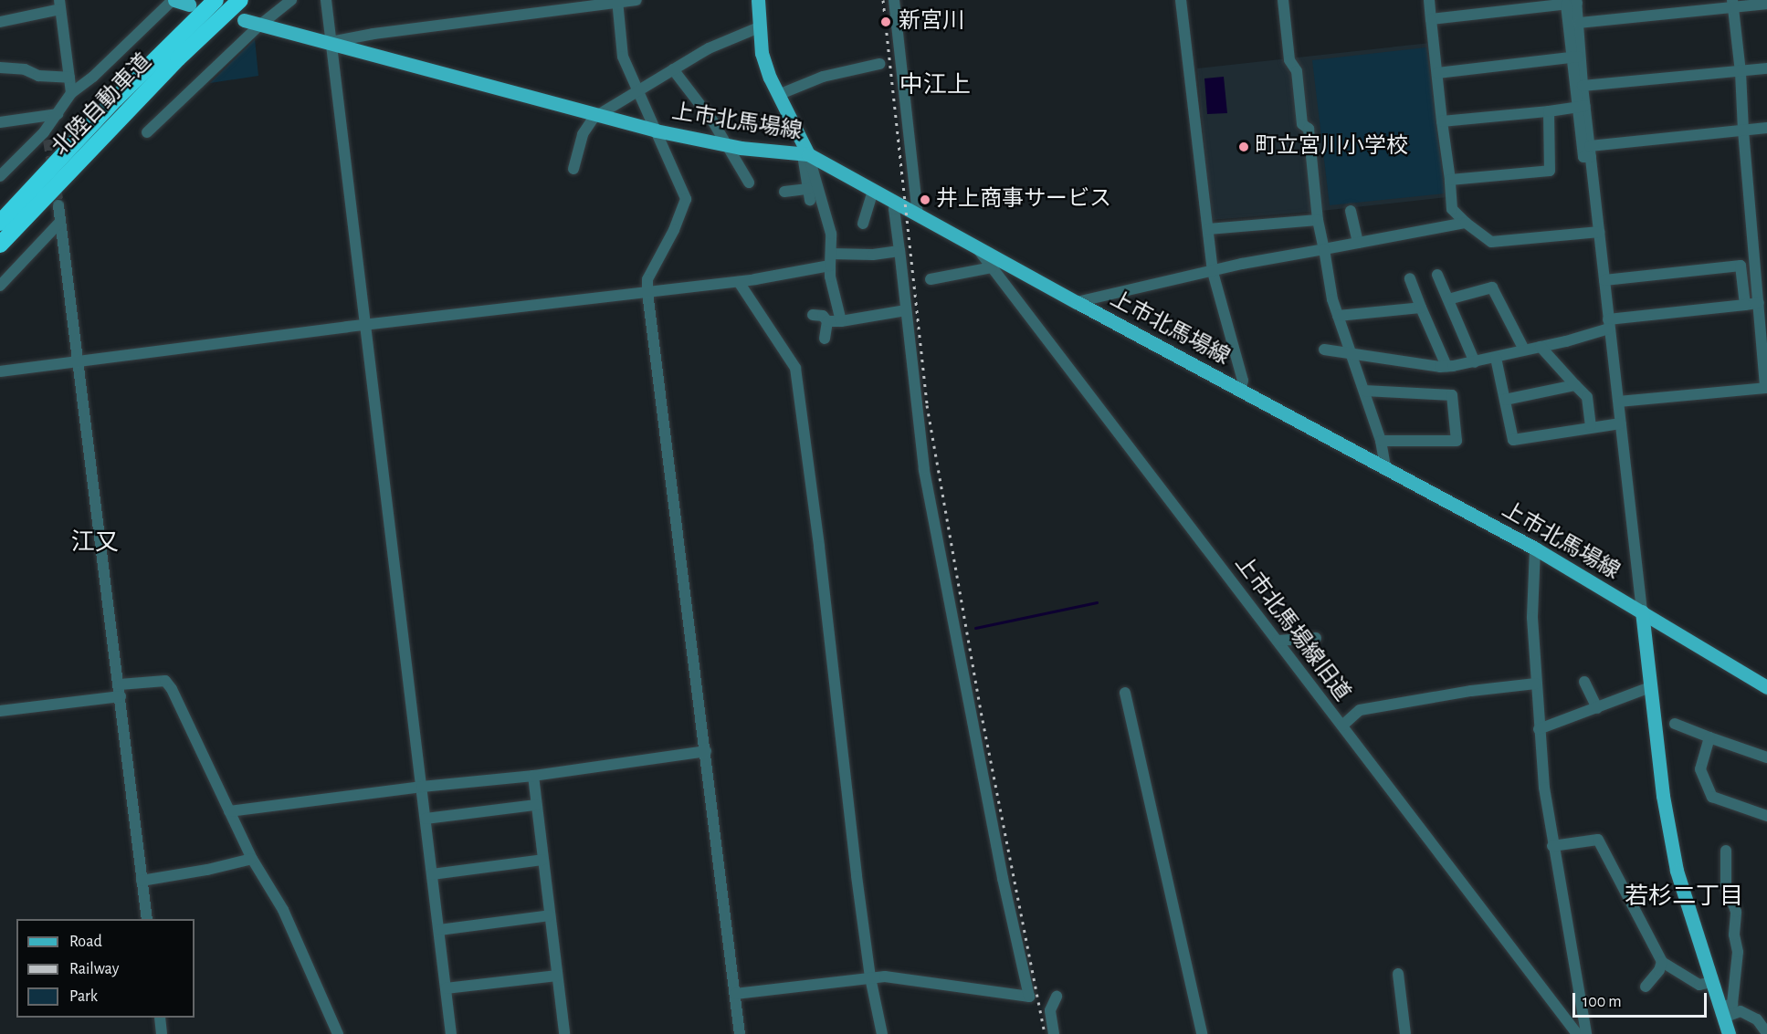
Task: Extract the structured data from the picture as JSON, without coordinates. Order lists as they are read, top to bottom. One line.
{"streets":{"highway":["北陸自動車道"],"main road":["上市北馬場線"],"street":["上市北馬場線旧道"]},"crossings":[["上市北馬場線","上市北馬場線旧道"]],"districts":["中江上","江又","若杉二丁目"],"places":["新宮川","町立宮川小学校","井上商事サービス"],"legend":["Road","Railway","Park"],"scale_bar":"100 m"}
